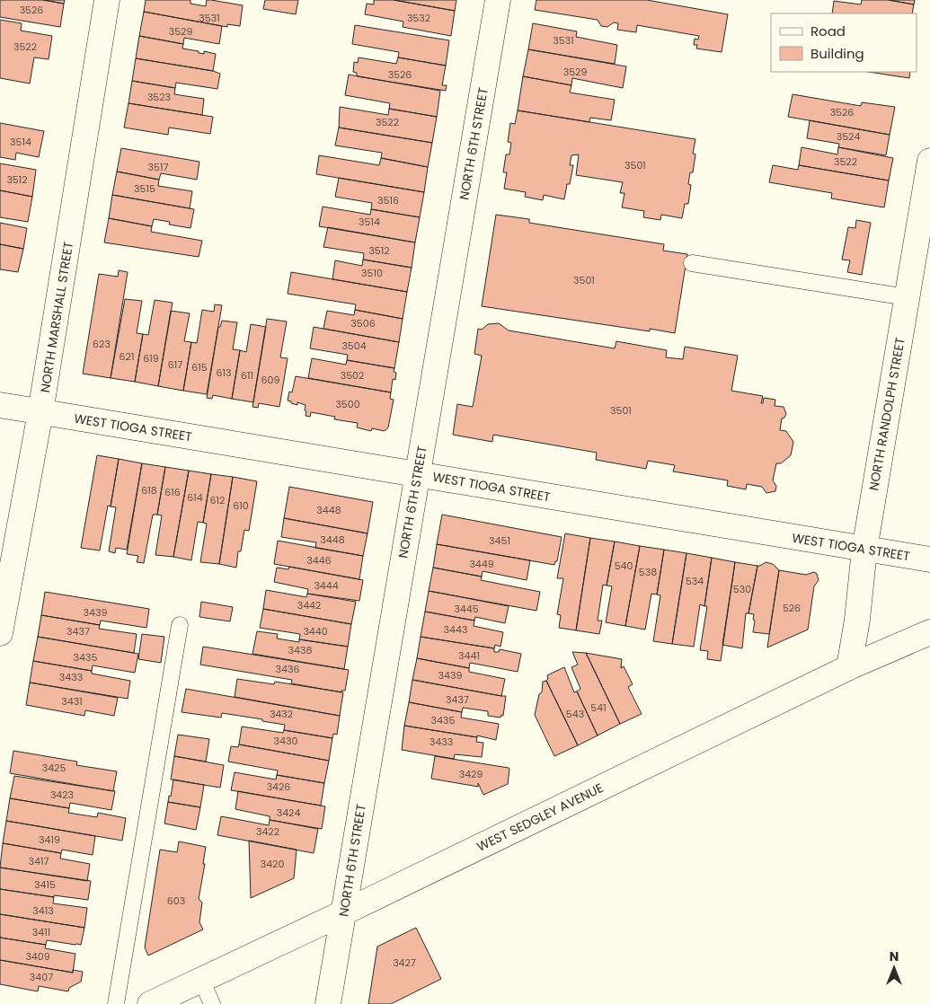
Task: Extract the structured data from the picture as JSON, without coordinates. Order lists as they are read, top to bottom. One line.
{"streets":{"street":["NORTH 6TH STREET","NORTH MARSHALL STREET","NORTH RANDOLPH STREET","WEST TIOGA STREET","WEST SEDGLEY AVENUE"]},"crossings":[["NORTH 6TH STREET","WEST TIOGA STREET"],["NORTH 6TH STREET","WEST SEDGLEY AVENUE"],["NORTH MARSHALL STREET","WEST TIOGA STREET"],["NORTH RANDOLPH STREET","WEST TIOGA STREET"],["NORTH RANDOLPH STREET","WEST SEDGLEY AVENUE"]],"house_numbers":["3526","3531","3532","3529","3531","3522","3529","3526","3523","3526","3522","3524","3514","3522","3501","3517","3512","3515","3516","3514","3512","3510","3501","3506","623","3504","621","619","617","615","613","611","3502","609","3500","3501","618","616","614","612","610","3448","3448","3451","3446","3449","540","538","534","3444","530","3442","526","3445","3439","3443","3437","3440","3438","3441","3435","3436","3439","3433","3437","3431","541","3432","543","3435","3430","3433","3425","3429","3426","3423","3424","3422","3419","3417","3420","3415","603","3413","3411","3409","3427","3407"],"legend":["Road","Building"],"north":"top"}
